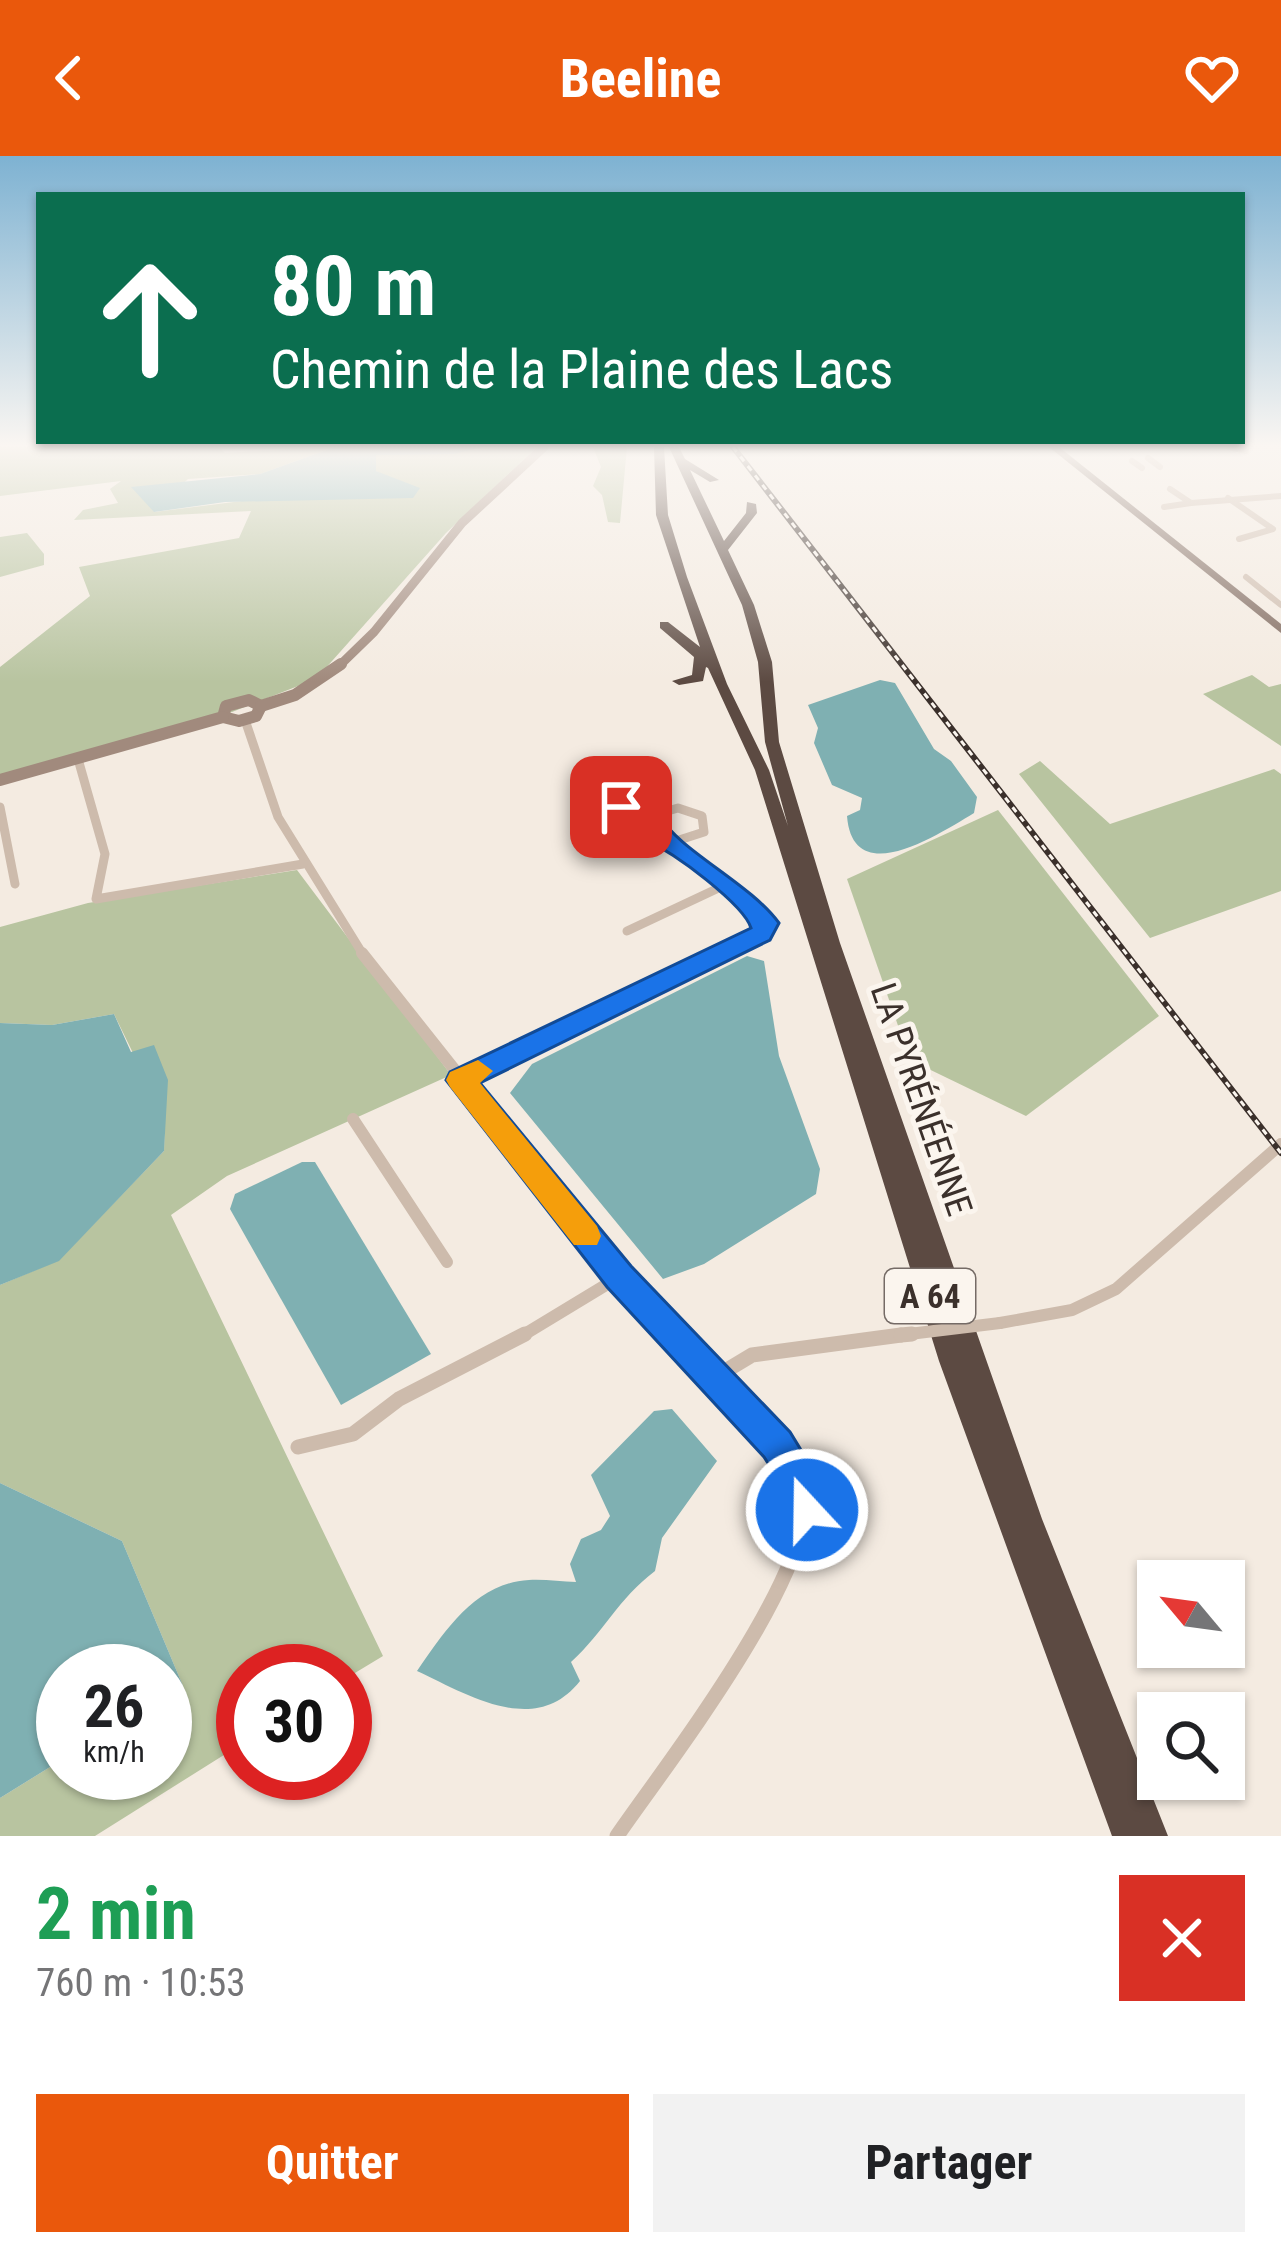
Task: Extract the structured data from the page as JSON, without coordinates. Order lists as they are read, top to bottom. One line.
{"streets":{"highway":["LA PYRÉNÉENNE","A 64"]},"north":"top left","page":{"header":"Beeline","turn":["80 m","Chemin de la Plaine des Lacs"],"speed":"26 km/h","limit":"30","heading":["2 min","760 m · 10:53"],"buttons":["Quitter","Partager"]}}
